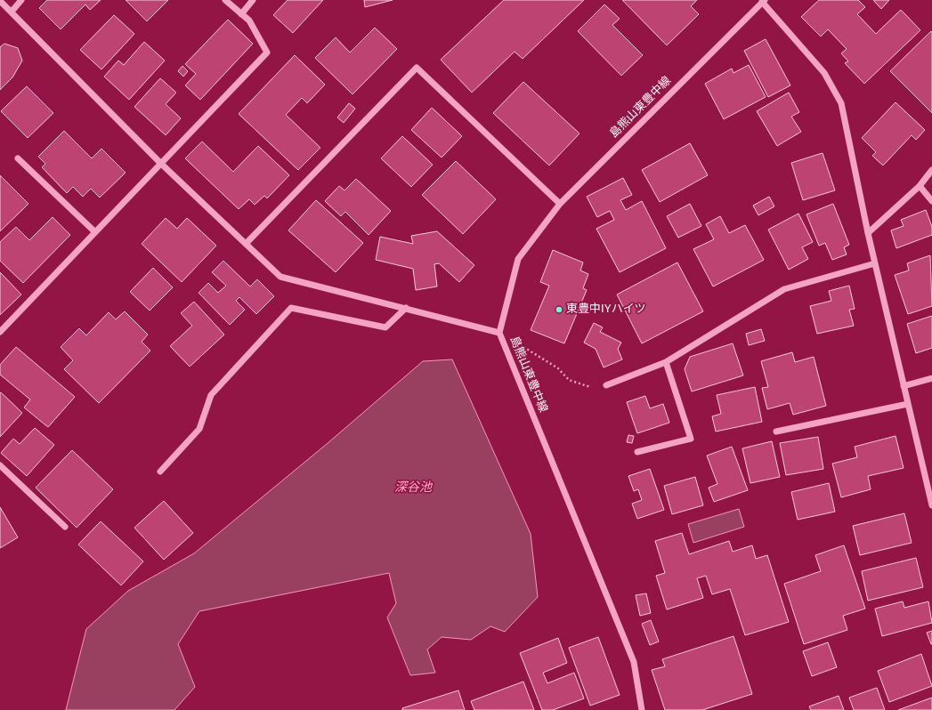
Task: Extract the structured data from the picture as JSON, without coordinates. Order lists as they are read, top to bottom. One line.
{"streets":{"street":["島熊山東豊中線"]},"water":["深谷池"],"places":["東豊中IYハイツ"]}
